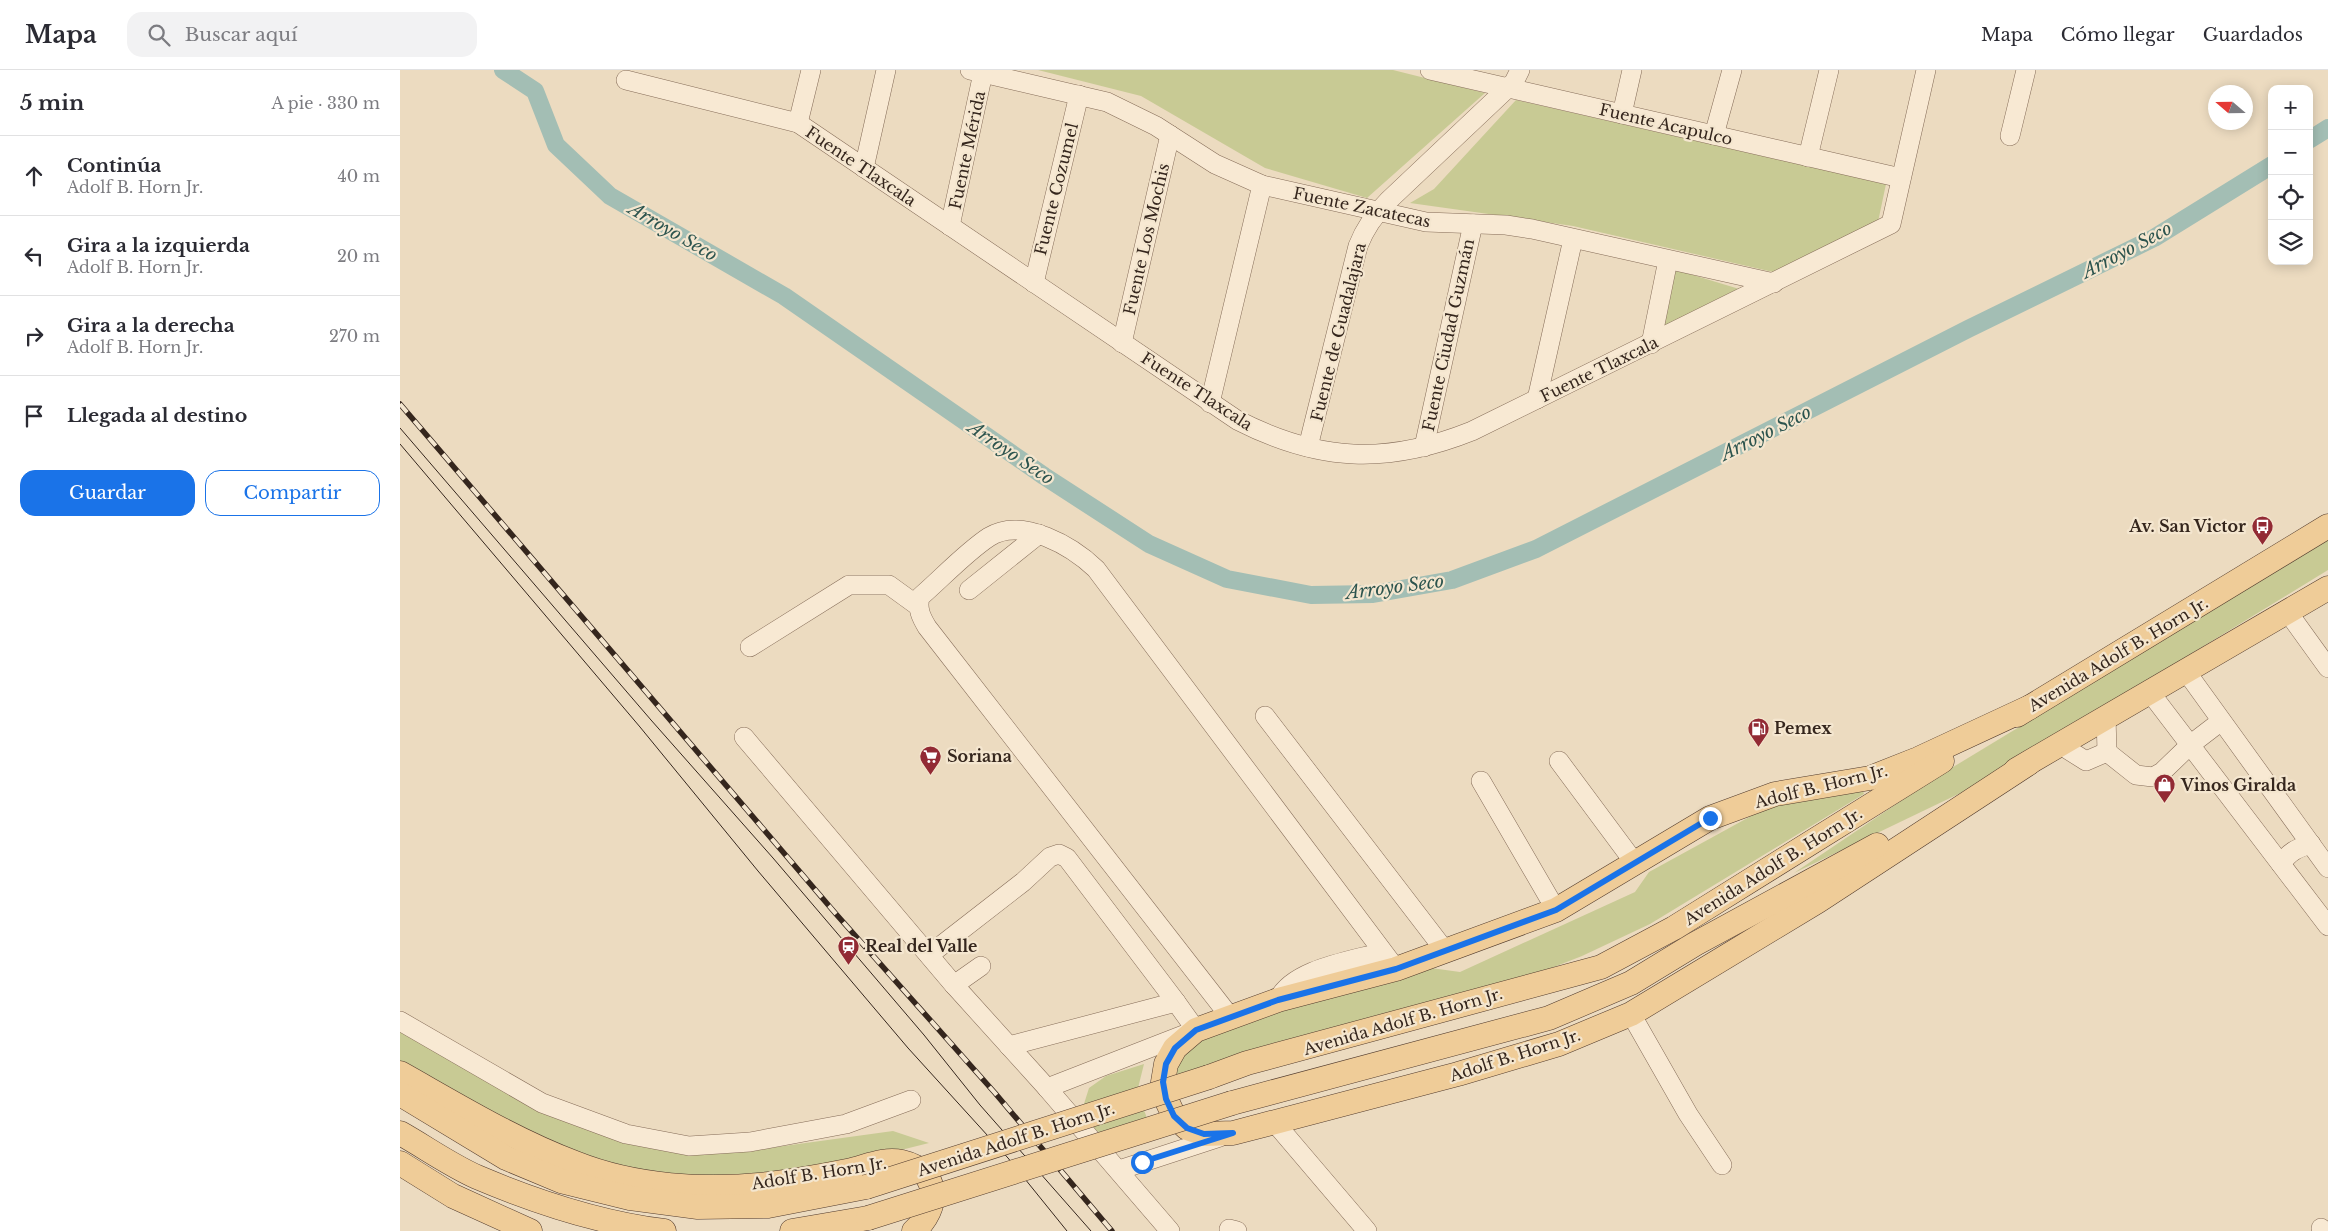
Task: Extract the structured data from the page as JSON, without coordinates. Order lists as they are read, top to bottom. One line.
{"streets":{"main road":["Avenida Adolf B. Horn Jr.","Adolf B. Horn Jr."],"street":["Fuente Acapulco","Fuente Mérida","Fuente Tlaxcala","Fuente Cozumel","Fuente Zacatecas","Fuente Los Mochis","Fuente de Guadalajara","Fuente Ciudad Guzmán"]},"crossings":[["Fuente Acapulco","Fuente Tlaxcala"],["Fuente Acapulco","Fuente de Guadalajara"],["Fuente Mérida","Fuente Tlaxcala"],["Fuente Mérida","Fuente Zacatecas"],["Fuente Tlaxcala","Fuente Cozumel"],["Fuente Tlaxcala","Fuente Zacatecas"],["Fuente Tlaxcala","Fuente Los Mochis"],["Fuente Tlaxcala","Fuente de Guadalajara"],["Fuente Tlaxcala","Fuente Ciudad Guzmán"],["Fuente Cozumel","Fuente Zacatecas"],["Fuente Zacatecas","Fuente Los Mochis"],["Fuente Zacatecas","Fuente de Guadalajara"],["Fuente Zacatecas","Fuente Ciudad Guzmán"],["Avenida Adolf B. Horn Jr.","Adolf B. Horn Jr."]],"water":["Arroyo Seco"],"places":{"bus stop":["Av. San Victor"],"fuel station":["Pemex"],"supermarket":["Soriana"],"shop":["Vinos Giralda"],"station":["Real del Valle"]},"north":"left","page":{"header":"Mapa","search":"Buscar aquí","nav":["Mapa","Cómo llegar","Guardados"],"heading":["5 min","A pie · 330 m"],"map_buttons":["+","−"],"list":[["Continúa","Adolf B. Horn Jr.","40 m"],["Gira a la izquierda","Adolf B. Horn Jr.","20 m"],["Gira a la derecha","Adolf B. Horn Jr.","270 m"],"Llegada al destino"],"buttons":["Guardar","Compartir"]}}
